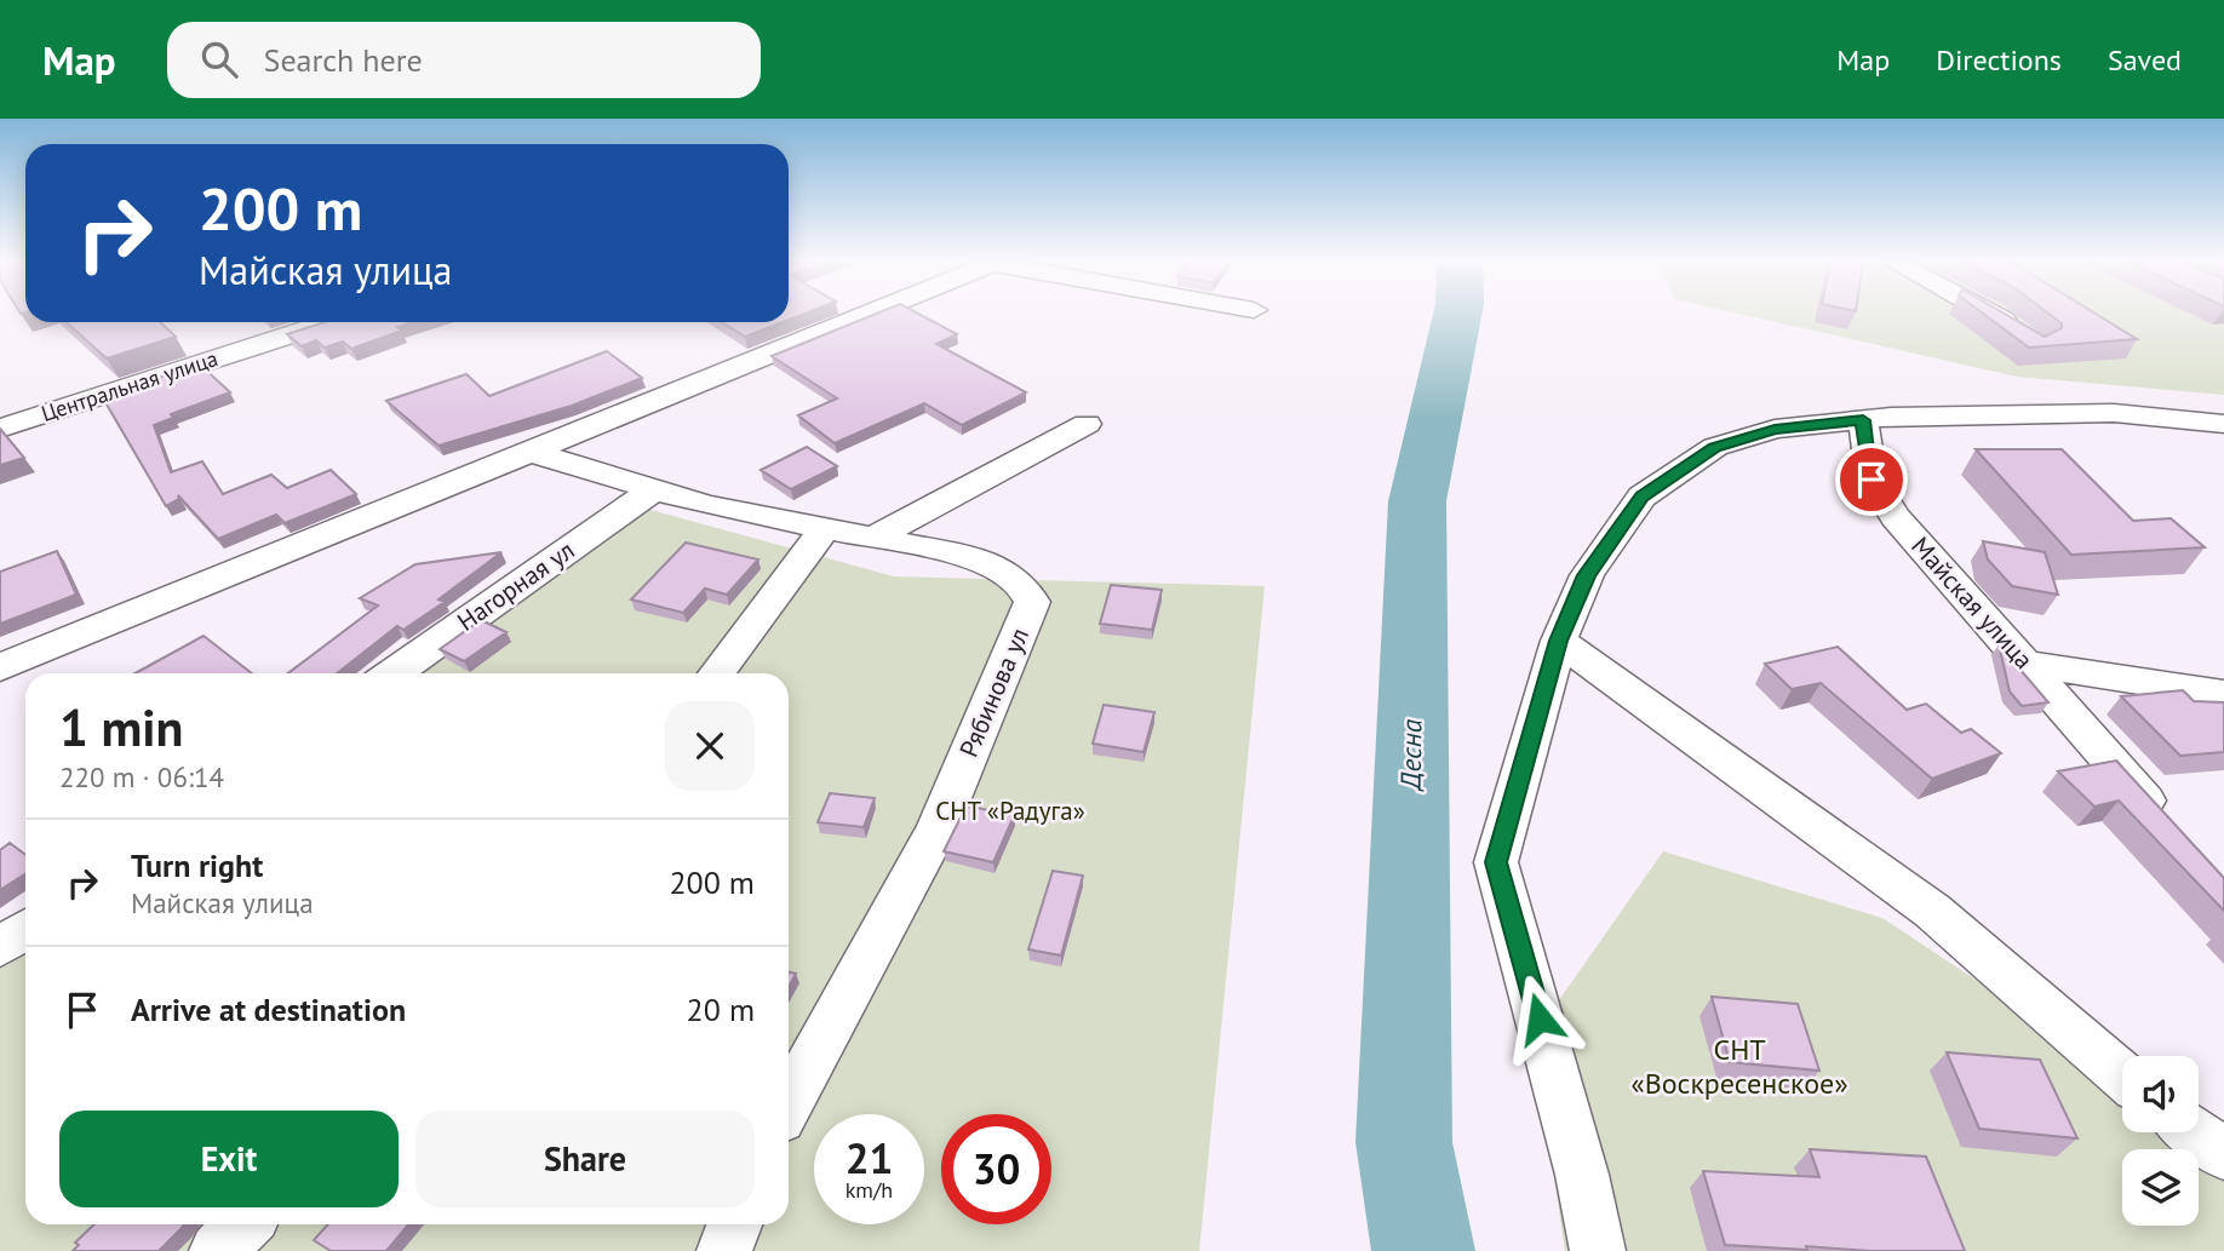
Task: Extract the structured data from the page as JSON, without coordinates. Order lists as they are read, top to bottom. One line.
{"streets":{"street":["Центральная улица","Нагорная ул","Майская улица","Рябинова ул"]},"crossings":[["Нагорная ул","Рябинова ул"]],"water":["Десна"],"parks":["СНТ «Радуга»","СНТ «Воскресенское»"],"page":{"header":"Map","search":"Search here","nav":["Map","Directions","Saved"],"turn":["200 m","Майская улица"],"heading":["1 min","220 m · 06:14"],"list":[{"name":"Turn right","note":"Майская улица","value":"200 m"},{"name":"Arrive at destination","value":"20 m"}],"buttons":["Exit","Share"],"speed":"21 km/h","limit":"30"}}
